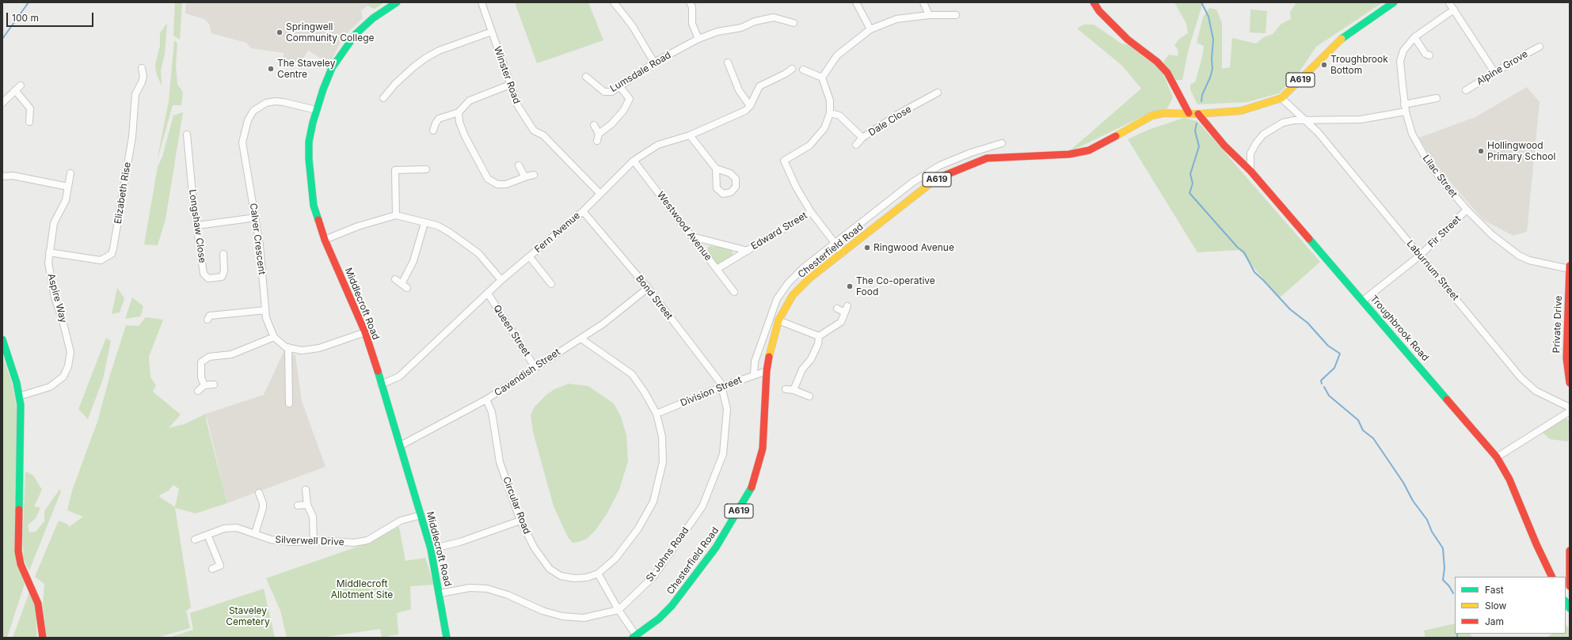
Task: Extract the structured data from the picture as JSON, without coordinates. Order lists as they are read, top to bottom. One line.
{"streets":{"main road":["A619","Chesterfield Road","Middlecroft Road","Private Drive","Troughbrook Road"],"street":["Alpine Grove","Lumsdale Road","Winster Road","Dale Close","Lilac Street","Elizabeth Rise","Longshaw Close","Westwood Avenue","Edward Street","Fir Street","Fern Avenue","Calver Crescent","Laburnum Street","Bond Street","Aspire Way","Queen Street","Cavendish Street","Division Street","Circular Road","Silverwell Drive","St Johns Road"]},"crossings":[["Winster Road","Fern Avenue"],["A619","Chesterfield Road"],["A619","Laburnum Street"],["A619","Troughbrook Road"],["Lilac Street","Fir Street"],["Lilac Street","Private Drive"],["Elizabeth Rise","Aspire Way"],["Westwood Avenue","Edward Street"],["Westwood Avenue","Fern Avenue"],["Fir Street","Laburnum Street"],["Fir Street","Troughbrook Road"],["Fern Avenue","Bond Street"],["Fern Avenue","Middlecroft Road"],["Fern Avenue","Queen Street"],["Calver Crescent","Middlecroft Road"],["Chesterfield Road","Division Street"],["Bond Street","Cavendish Street"],["Bond Street","Division Street"],["Bond Street","St Johns Road"],["Middlecroft Road","Cavendish Street"],["Middlecroft Road","Silverwell Drive"],["Queen Street","Cavendish Street"],["Cavendish Street","Circular Road"],["Division Street","Circular Road"],["Division Street","St Johns Road"]],"parks":["Middlecroft Allotment Site","Staveley Cemetery"],"places":["Springwell Community College","Troughbrook Bottom","The Staveley Centre","Hollingwood Primary School","Ringwood Avenue","The Co-operative Food"],"legend":["Fast","Slow","Jam"],"scale_bar":"100 m"}
